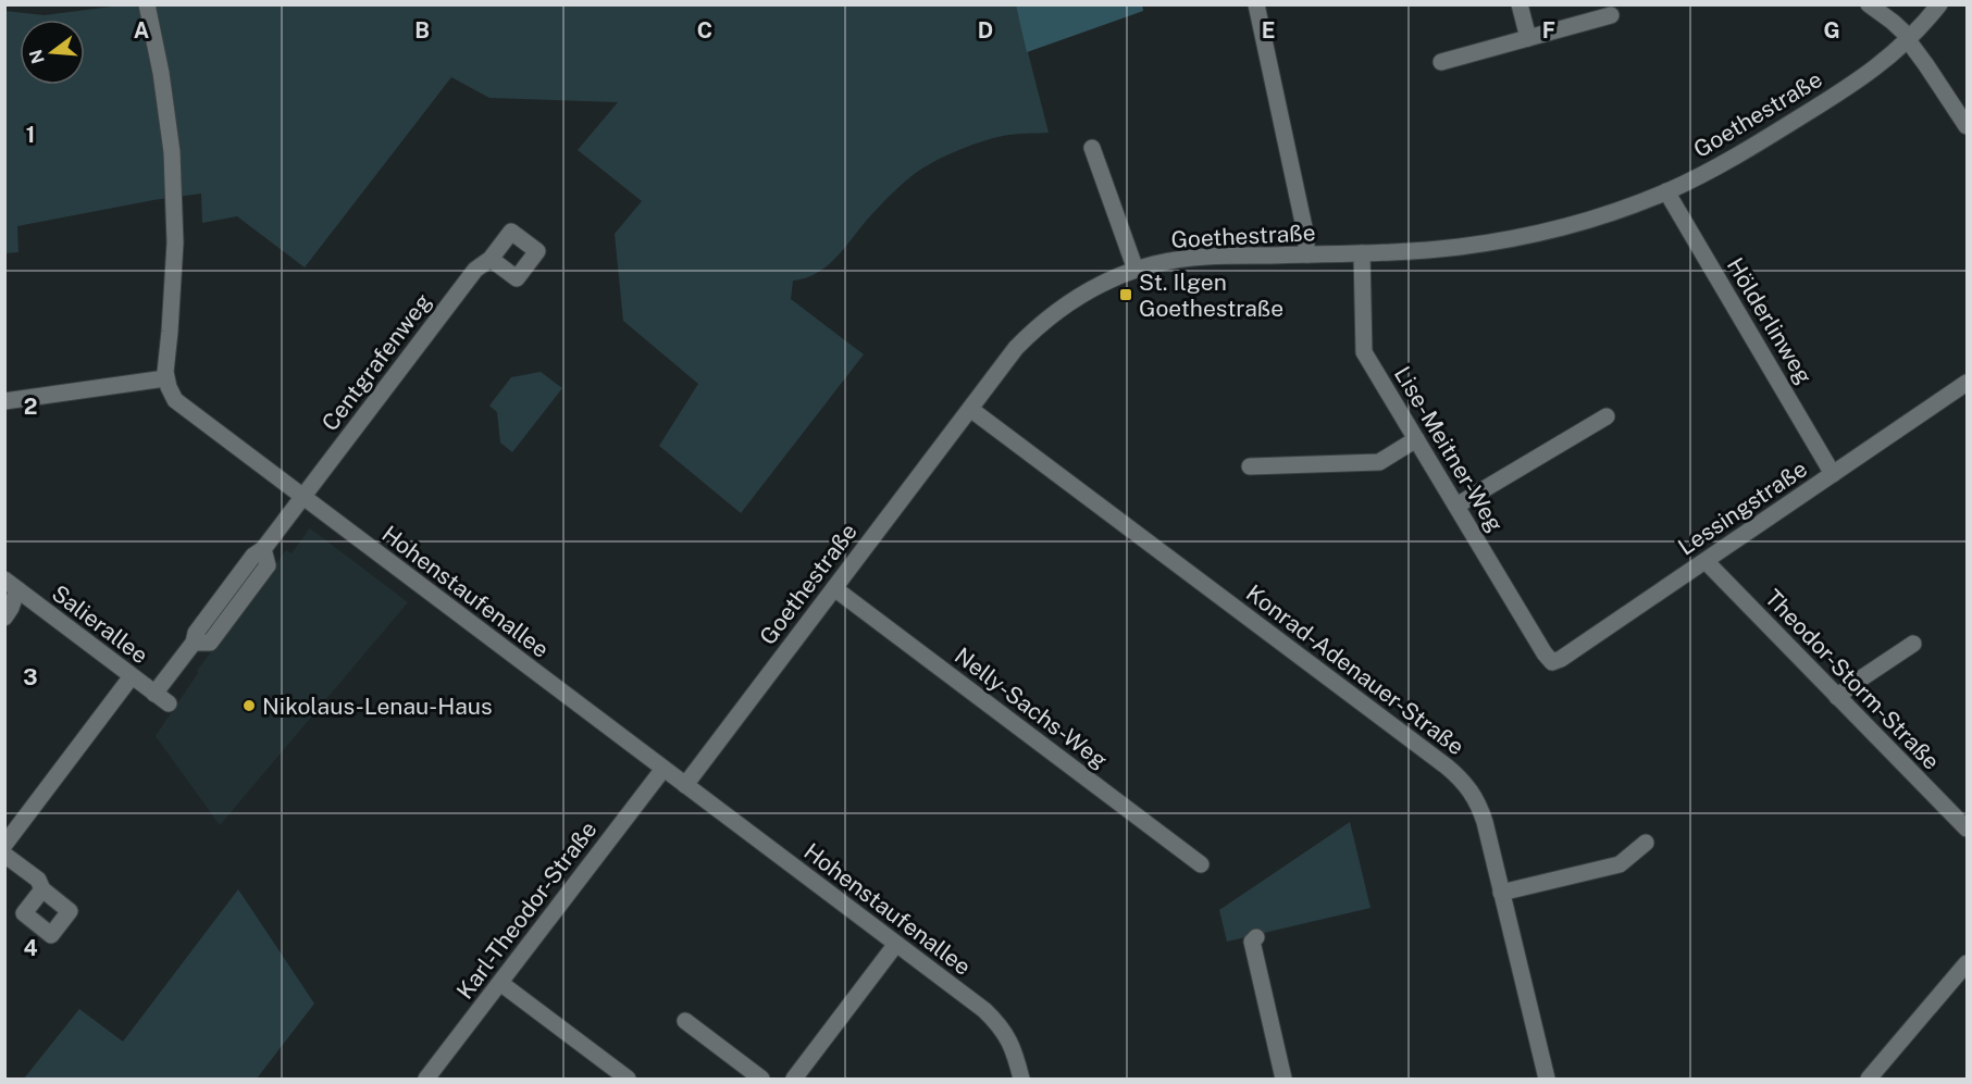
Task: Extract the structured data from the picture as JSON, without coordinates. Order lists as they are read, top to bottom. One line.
{"streets":{"street":["Goethestraße","Hölderlinweg","Centgrafenweg","Lise-Meitner-Weg","Lessingstraße","Hohenstaufenallee","Salierallee","Konrad-Adenauer-Straße","Theodor-Storm-Straße","Nelly-Sachs-Weg","Karl-Theodor-Straße"]},"crossings":[["Goethestraße","Hölderlinweg"],["Goethestraße","Lise-Meitner-Weg"],["Goethestraße","Hohenstaufenallee"],["Goethestraße","Konrad-Adenauer-Straße"],["Goethestraße","Nelly-Sachs-Weg"],["Hölderlinweg","Lessingstraße"],["Centgrafenweg","Hohenstaufenallee"],["Centgrafenweg","Salierallee"],["Lise-Meitner-Weg","Lessingstraße"],["Lessingstraße","Theodor-Storm-Straße"],["Hohenstaufenallee","Karl-Theodor-Straße"]],"places":{"transit":["St. Ilgen Goethestraße"],"other":["Nikolaus-Lenau-Haus"]},"north":"left","grid":{"columns":["A","B","C","D","E","F","G"],"rows":["1","2","3","4"]}}
